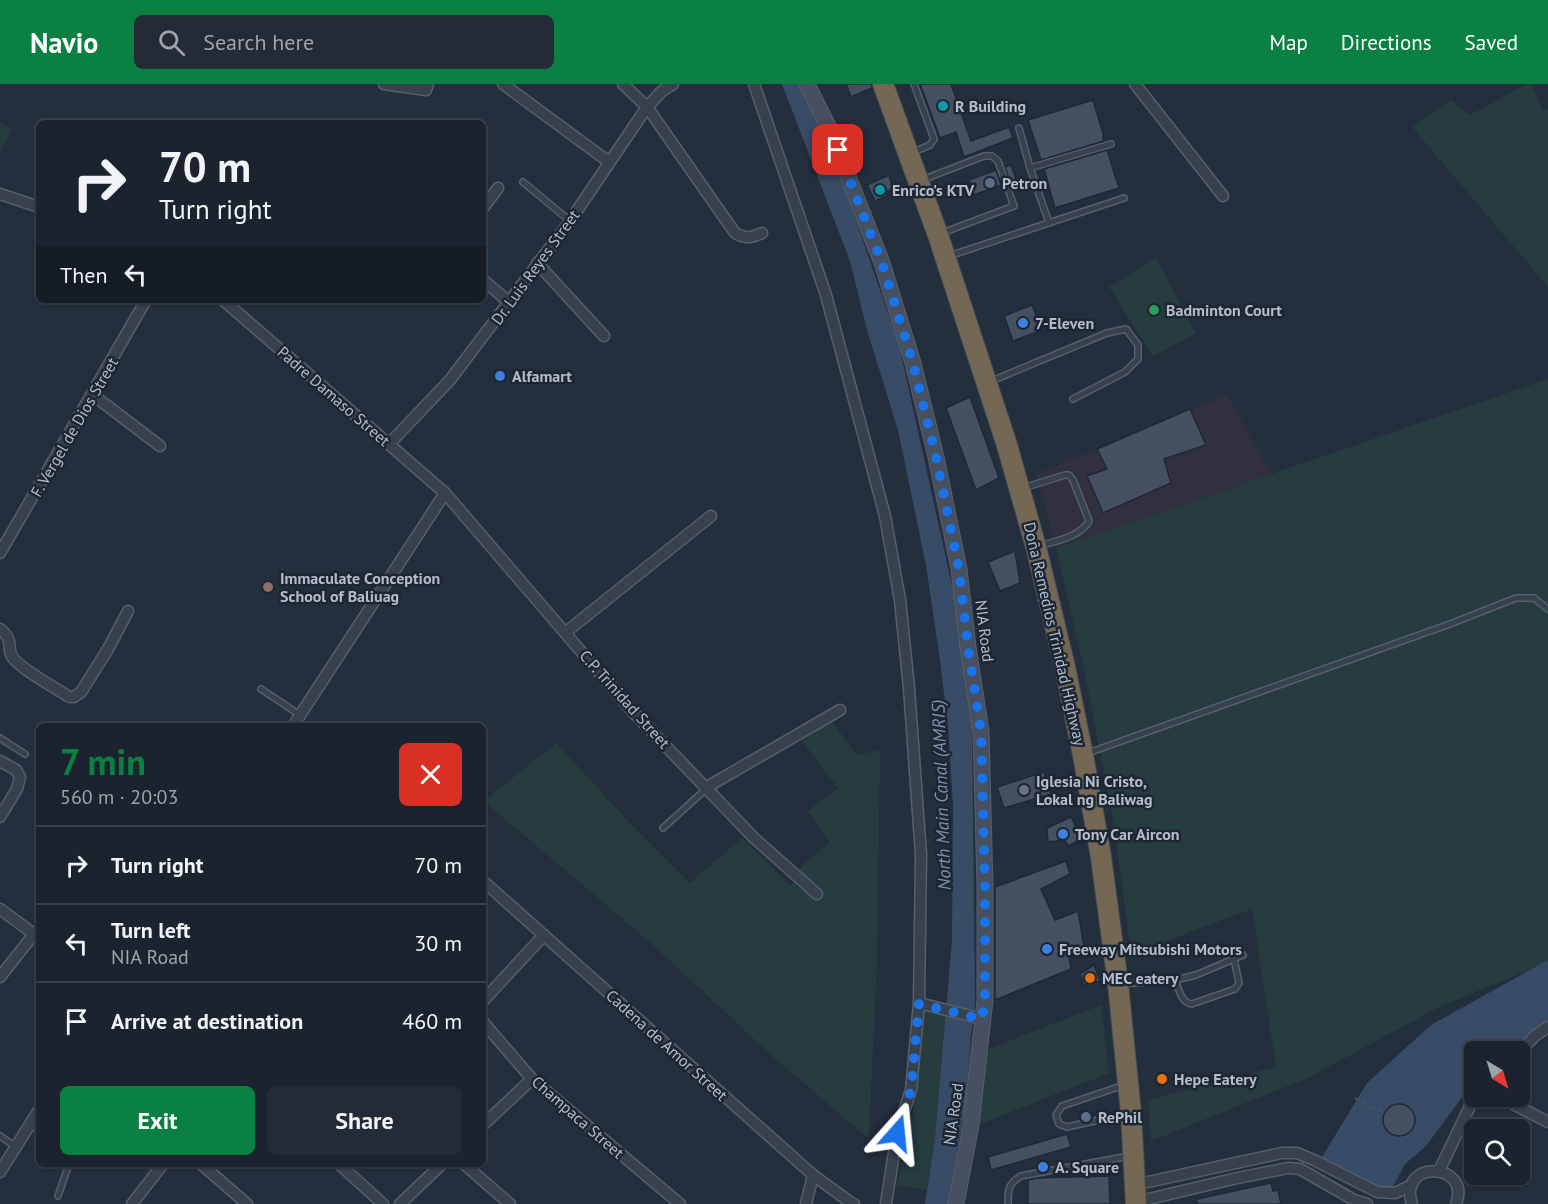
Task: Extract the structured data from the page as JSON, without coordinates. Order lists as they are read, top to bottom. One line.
{"streets":{"highway":["Doña Remedios Trinidad Highway"],"street":["Dr. Luis Reyes Street","Padre Damaso Street","F. Vergel de Dios Street","NIA Road","C.P. Trinidad Street","Cadena de Amor Street","Champaca Street"]},"crossings":[["Dr. Luis Reyes Street","Padre Damaso Street"],["Padre Damaso Street","C.P. Trinidad Street"]],"water":["North Main Canal (AMRIS)"],"places":["R Building","Petron","Enrico's KTV","Badminton Court","7-Eleven","Alfamart","Immaculate Conception School of Baliuag","Iglesia Ni Cristo, Lokal ng Baliwag","Tony Car Aircon","Freeway Mitsubishi Motors","MEC eatery","Hepe Eatery","RePhil","A. Square"],"north":"bottom right","page":{"header":"Navio","search":"Search here","nav":["Map","Directions","Saved"],"turn":["70 m","Turn right"],"then":"Then","heading":["7 min","560 m · 20:03"],"list":[{"name":"Turn right","value":"70 m"},{"name":"Turn left","note":"NIA Road","value":"30 m"},{"name":"Arrive at destination","value":"460 m"}],"buttons":["Exit","Share"]}}
